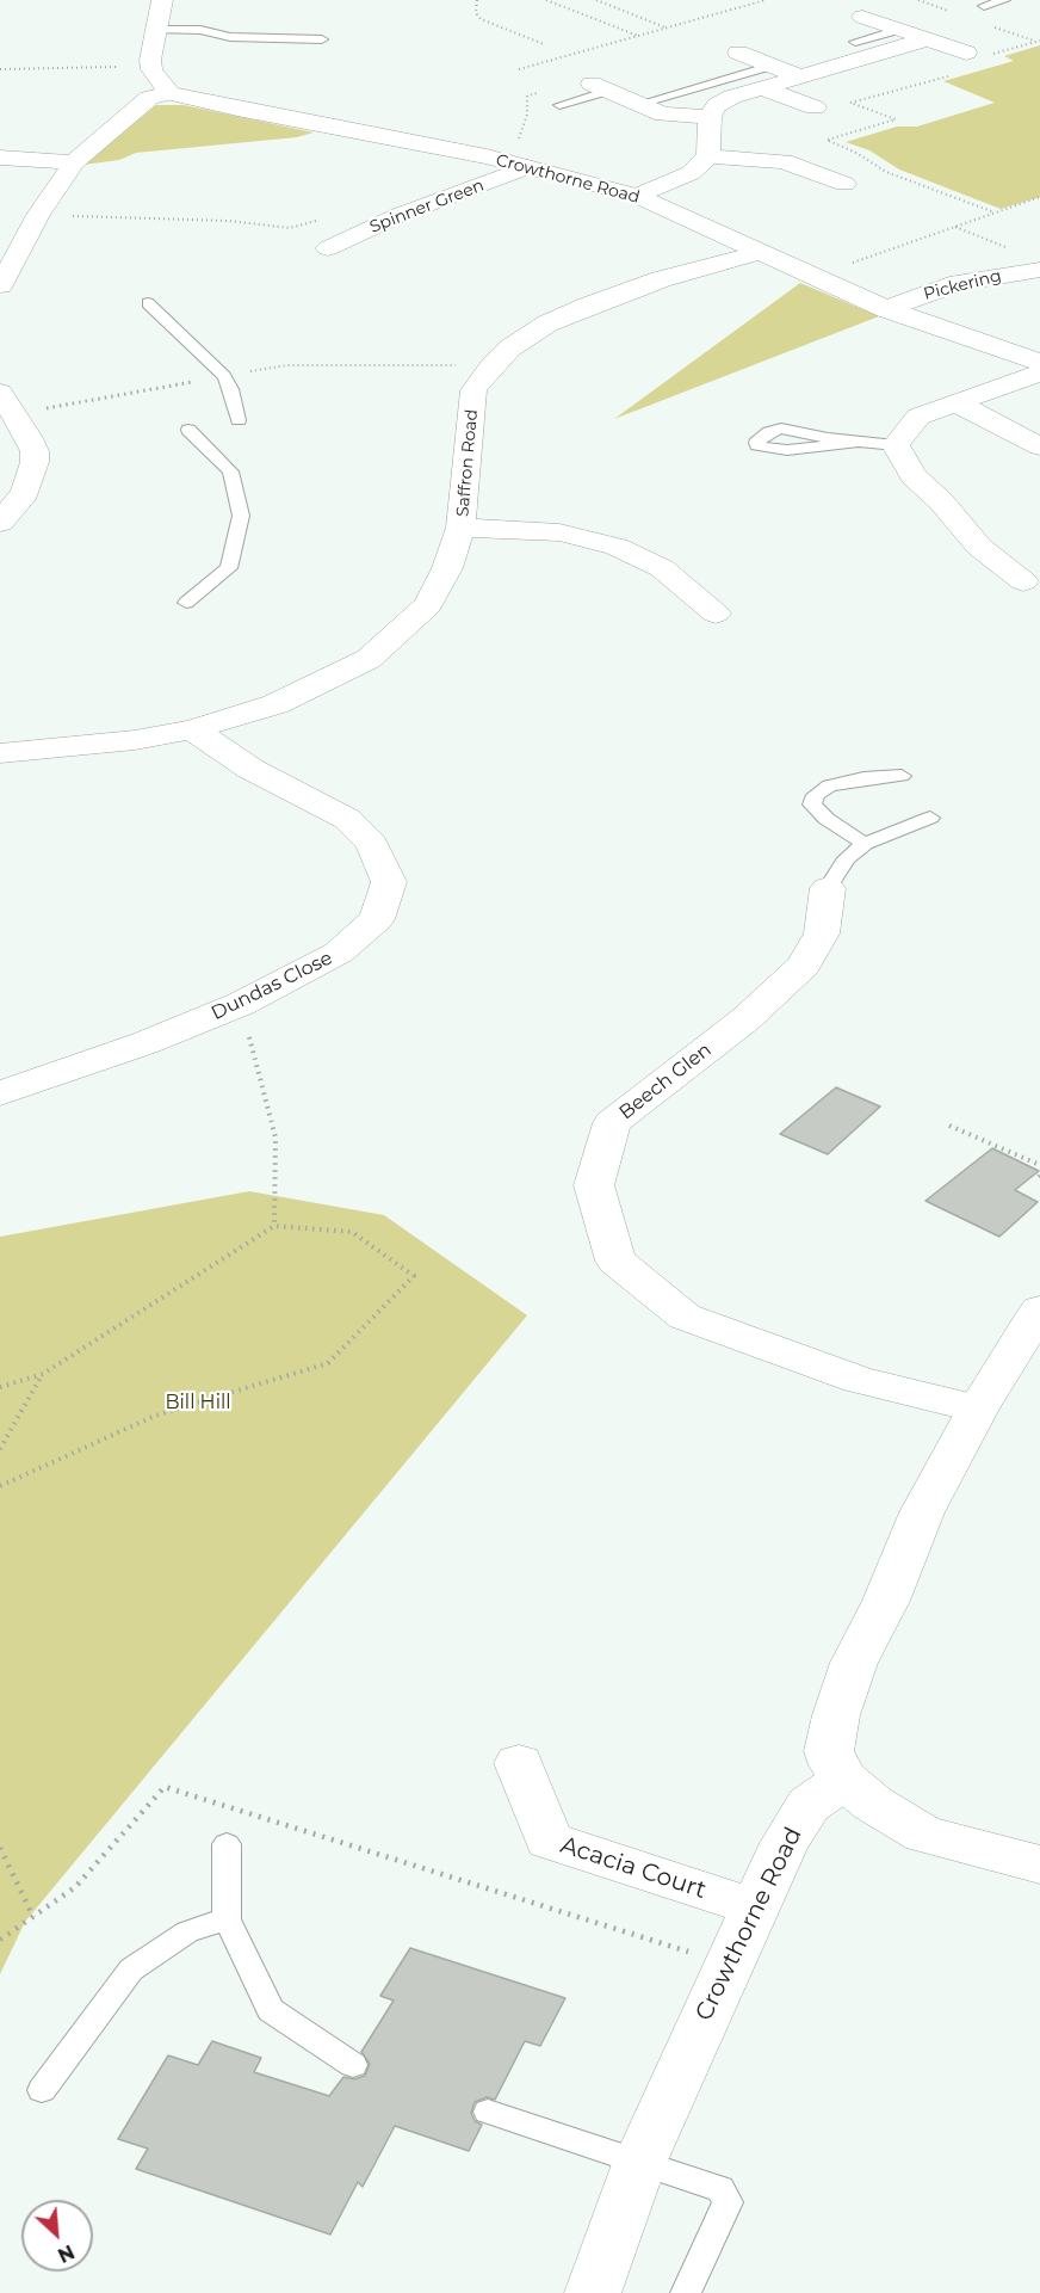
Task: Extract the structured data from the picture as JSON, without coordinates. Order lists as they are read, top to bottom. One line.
{"streets":{"street":["Crowthorne Road","Spinner Green","Pickering","Saffron Road","Dundas Close","Beech Glen","Acacia Court"]},"crossings":[["Crowthorne Road","Spinner Green"],["Crowthorne Road","Pickering"],["Crowthorne Road","Saffron Road"],["Crowthorne Road","Acacia Court"],["Saffron Road","Dundas Close"]],"parks":["Bill Hill"],"north":"bottom right"}
